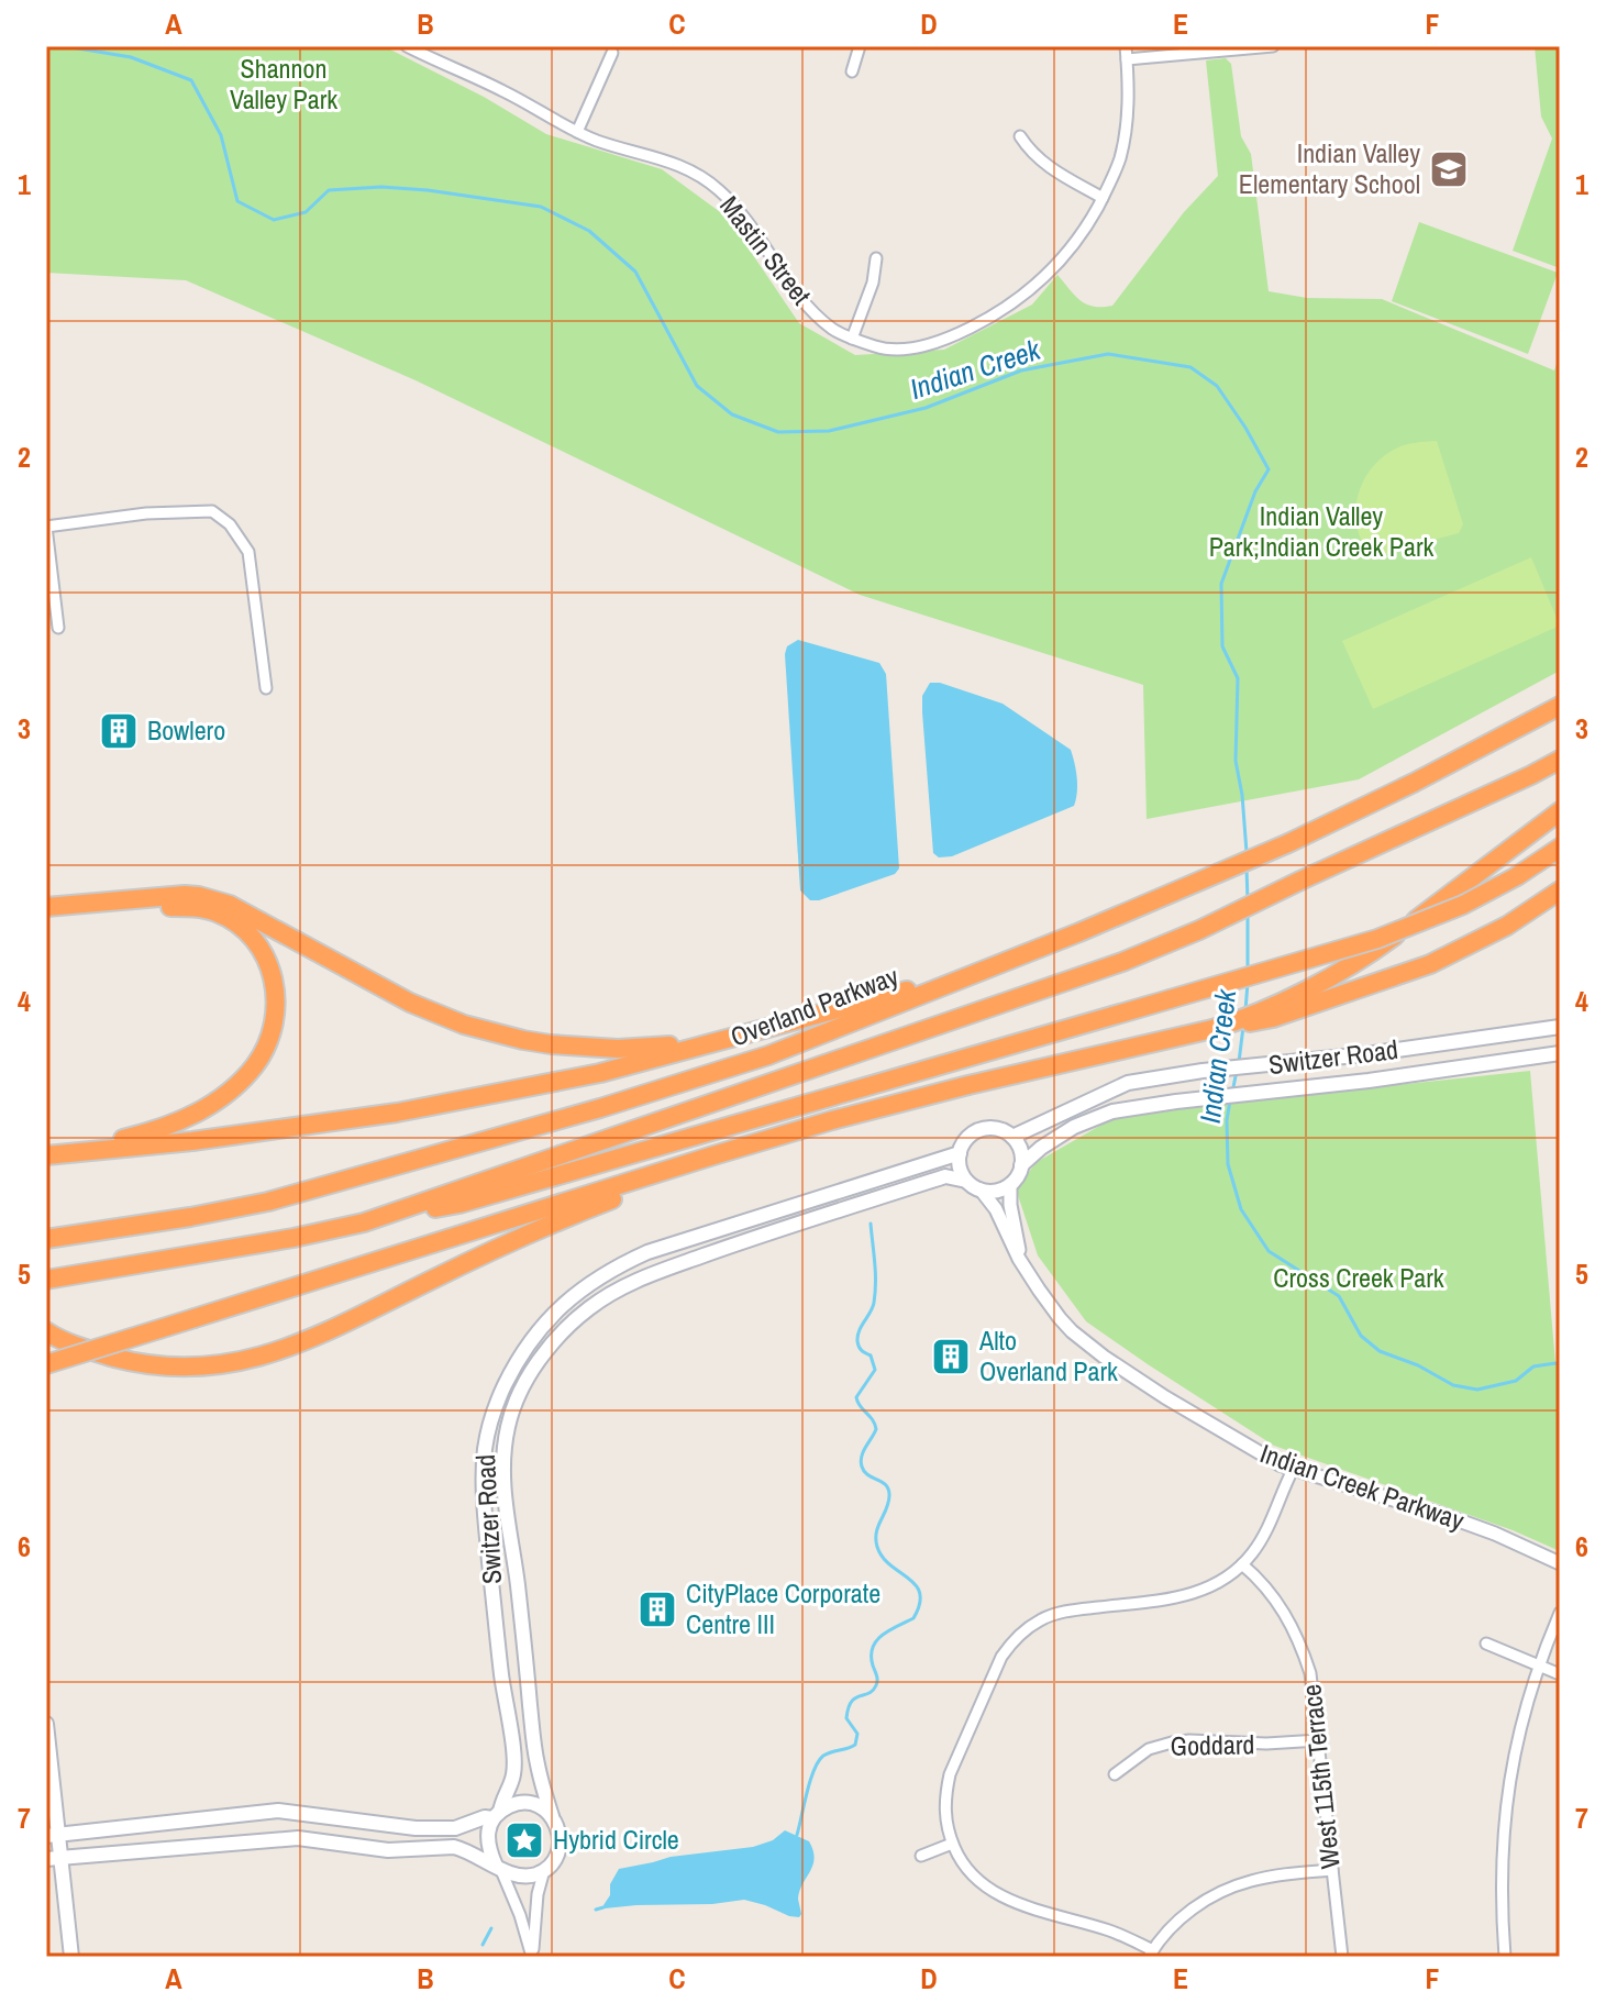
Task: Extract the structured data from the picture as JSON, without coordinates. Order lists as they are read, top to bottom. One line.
{"streets":{"highway":["Overland Parkway"],"main road":["Switzer Road"],"street":["Mastin Street","Indian Creek Parkway","Goddard","West 115th Terrace"]},"crossings":[["Switzer Road","Indian Creek Parkway"],["Goddard","West 115th Terrace"]],"water":["Indian Creek"],"parks":["Shannon Valley Park","Indian Valley Park;Indian Creek Park","Cross Creek Park"],"places":{"school or university":["Indian Valley Elementary School"],"building":["Bowlero","Alto Overland Park","CityPlace Corporate Centre III"],"place":["Hybrid Circle"]},"grid":{"columns":["A","B","C","D","E","F"],"rows":["1","2","3","4","5","6","7"]}}
